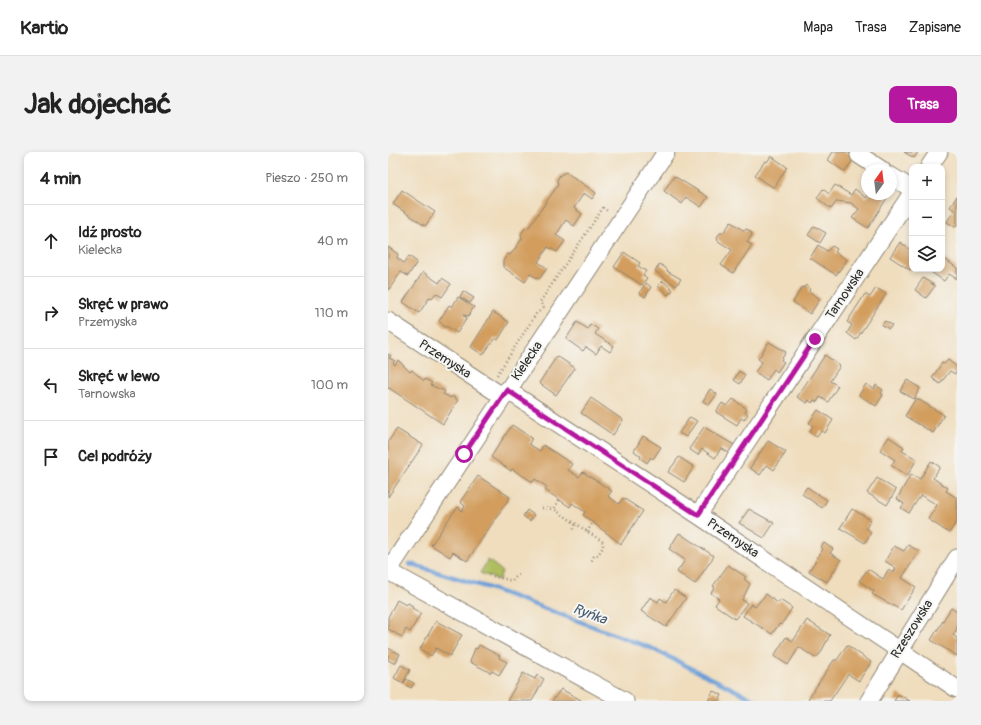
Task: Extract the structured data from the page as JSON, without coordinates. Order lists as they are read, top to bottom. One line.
{"streets":{"street":["Tarnowska","Przemyska","Kielecka","Rzeszowska"]},"crossings":[["Tarnowska","Przemyska"],["Przemyska","Kielecka"],["Przemyska","Rzeszowska"]],"water":["Ryńka"],"north":"top","page":{"header":"Kartio","nav":["Mapa","Trasa","Zapisane"],"buttons":"Trasa","title":"Jak dojechać","heading":["4 min","Pieszo · 250 m"],"map_buttons":["+","−"],"list":[["Idź prosto","Kielecka","40 m"],["Skręć w prawo","Przemyska","110 m"],["Skręć w lewo","Tarnowska","100 m"],"Cel podróży"]}}
